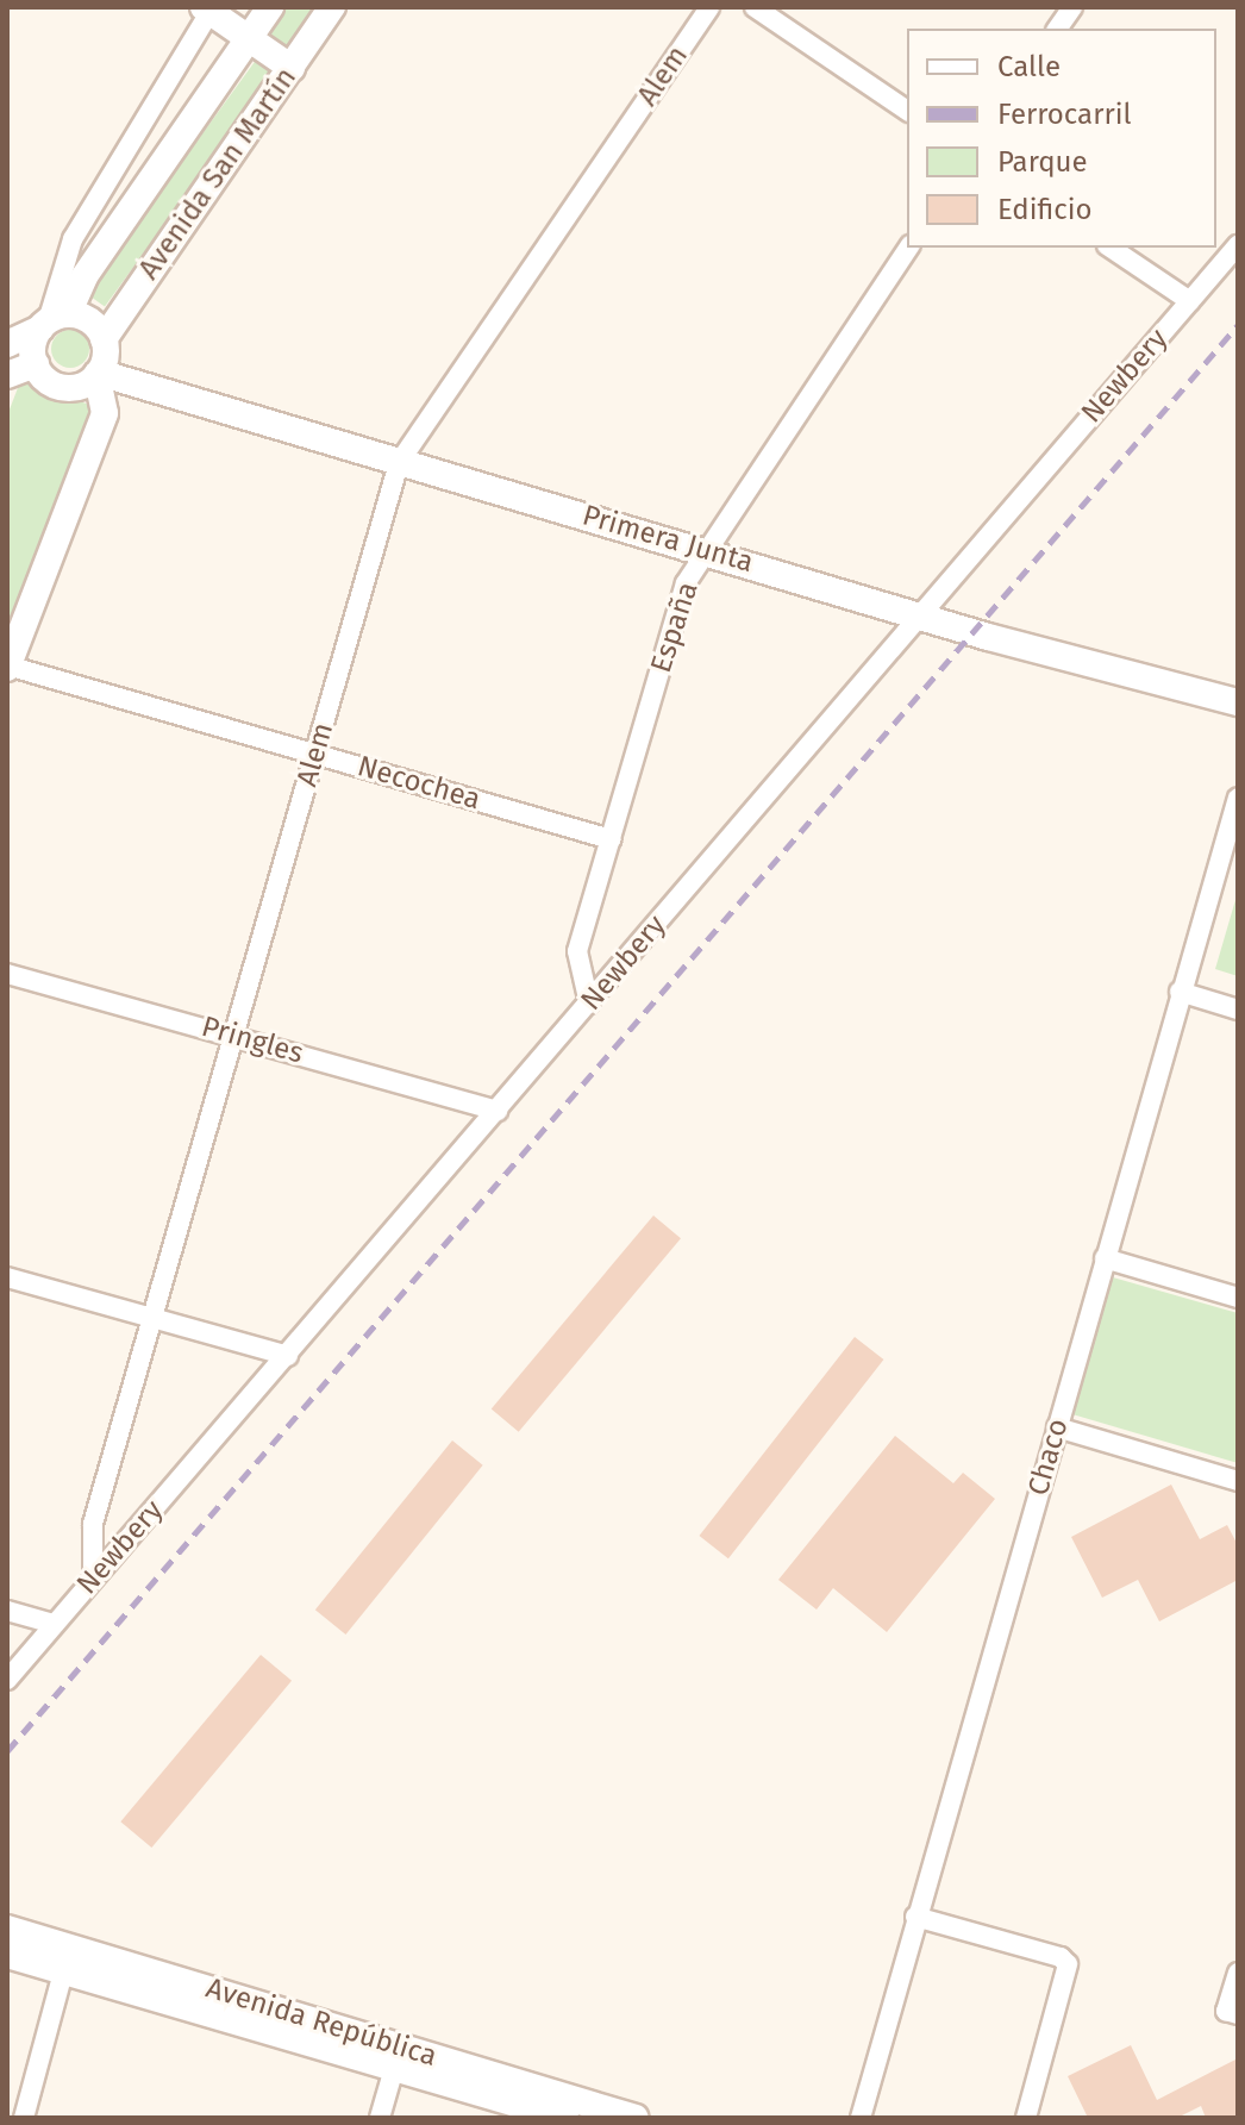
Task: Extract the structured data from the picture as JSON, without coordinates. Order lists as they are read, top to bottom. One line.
{"streets":{"main road":["Avenida San Martín","Primera Junta","Avenida República"],"street":["Alem","Newbery","España","Necochea","Pringles","Chaco"]},"crossings":[["Alem","Newbery"],["Alem","Primera Junta"],["Alem","Necochea"],["Alem","Pringles"],["Avenida San Martín","Primera Junta"],["Newbery","Primera Junta"],["Newbery","España"],["Newbery","Pringles"],["Primera Junta","España"],["España","Necochea"]],"legend":["Calle","Ferrocarril","Parque","Edificio"]}
